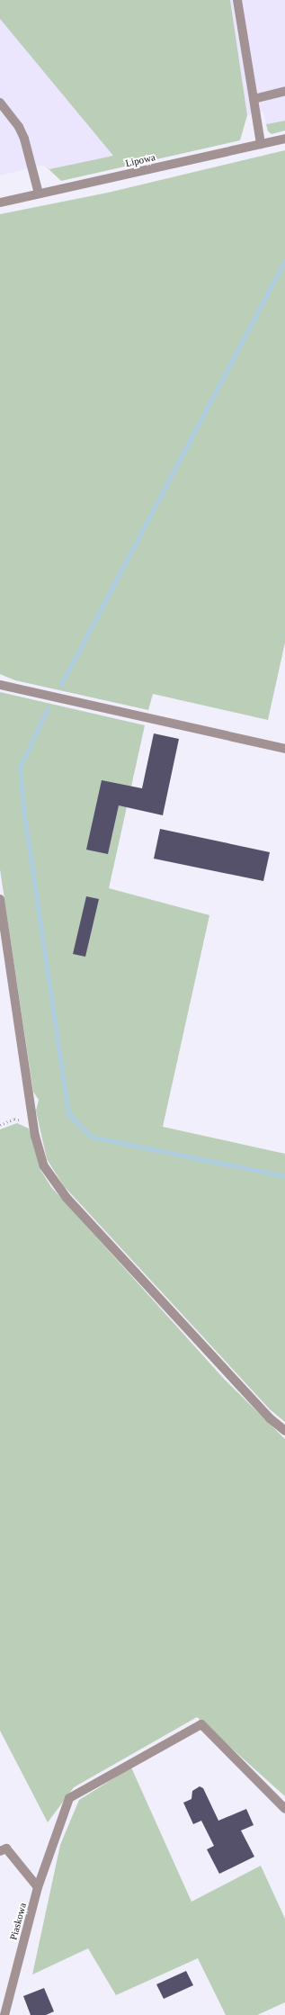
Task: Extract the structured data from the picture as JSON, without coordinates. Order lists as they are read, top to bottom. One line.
{"streets":{"street":["Lipowa","Piaskowa"]}}
